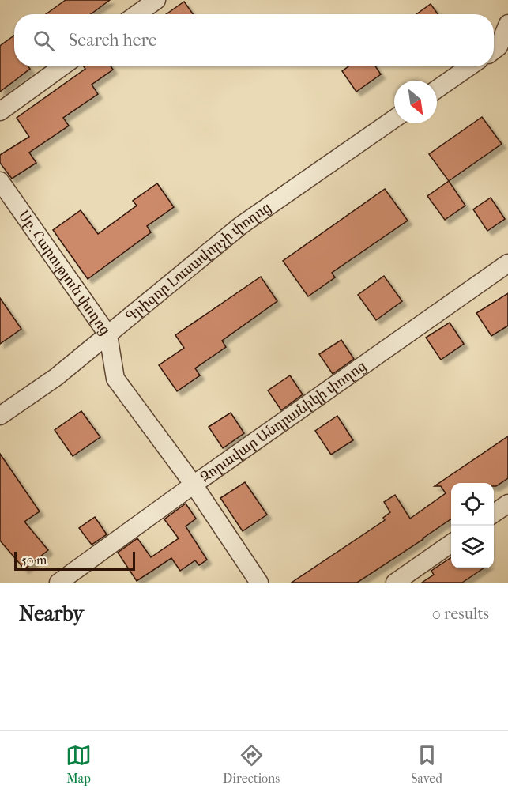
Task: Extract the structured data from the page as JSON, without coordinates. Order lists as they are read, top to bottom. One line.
{"streets":{"street":["Գրիգոր Լուսավորչի փողոց","Սբ. Հարություն փողոց","Զորավար Անդրանիկի փողոց"]},"crossings":[["Գրիգոր Լուսավորչի փողոց","Սբ. Հարություն փողոց"],["Սբ. Հարություն փողոց","Զորավար Անդրանիկի փողոց"]],"scale_bar":"50 m","north":"bottom right","page":{"search":"Search here","scale":"50 m","heading":["Nearby","0 results"],"nav":["Map","Directions","Saved"]}}
